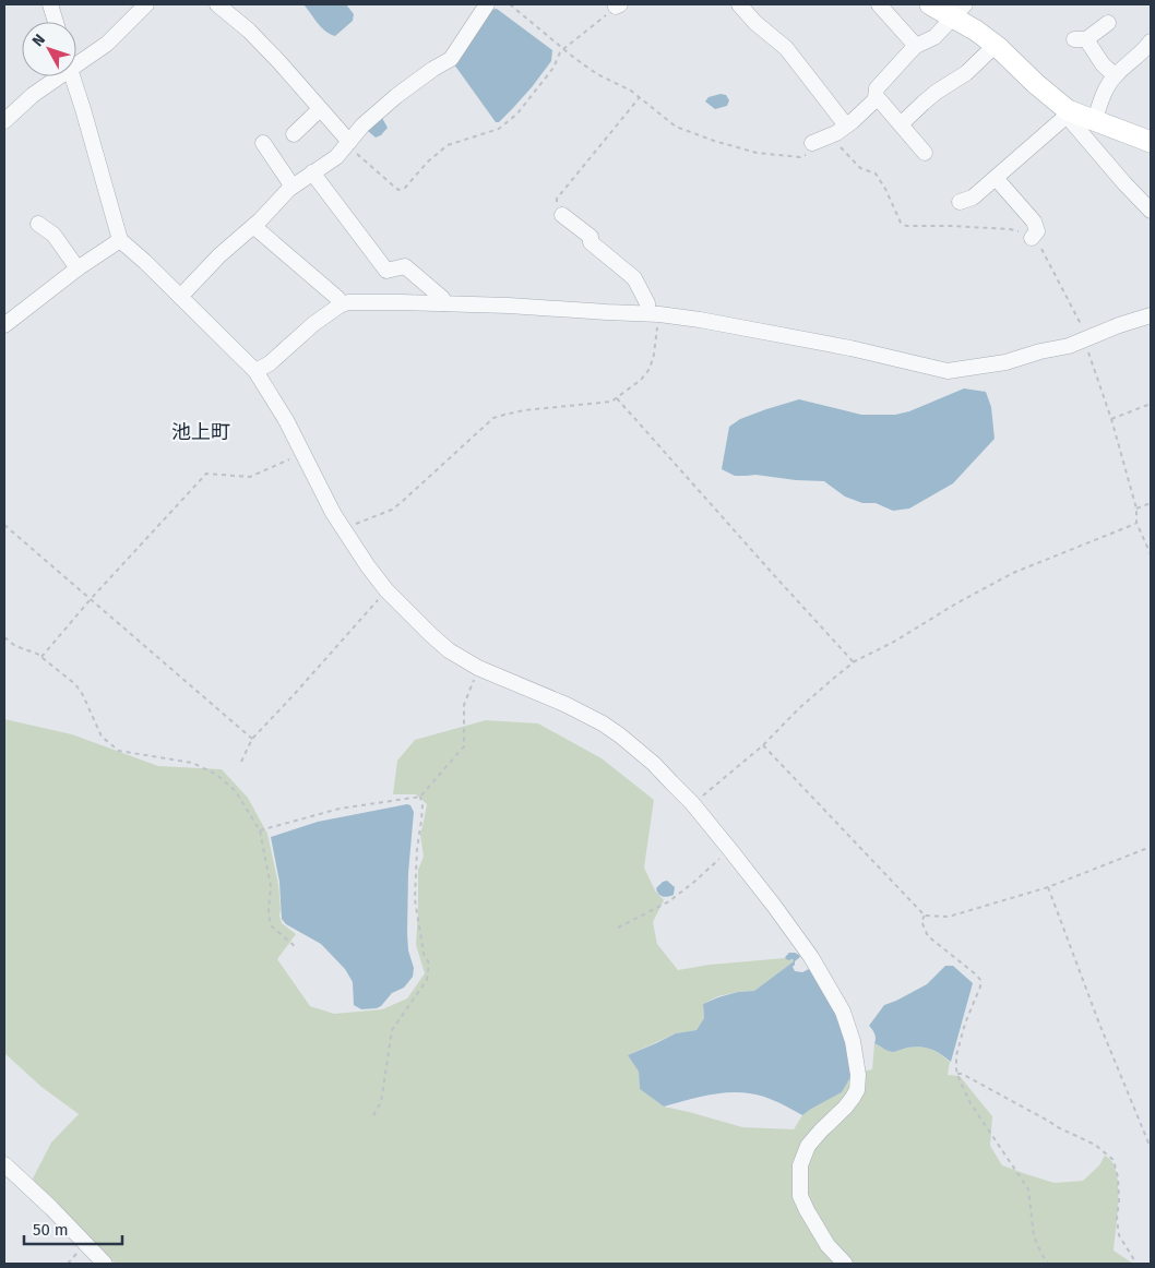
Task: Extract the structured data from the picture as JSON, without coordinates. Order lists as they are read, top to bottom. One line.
{"districts":["池上町"],"scale_bar":"50 m","north":"top left"}
